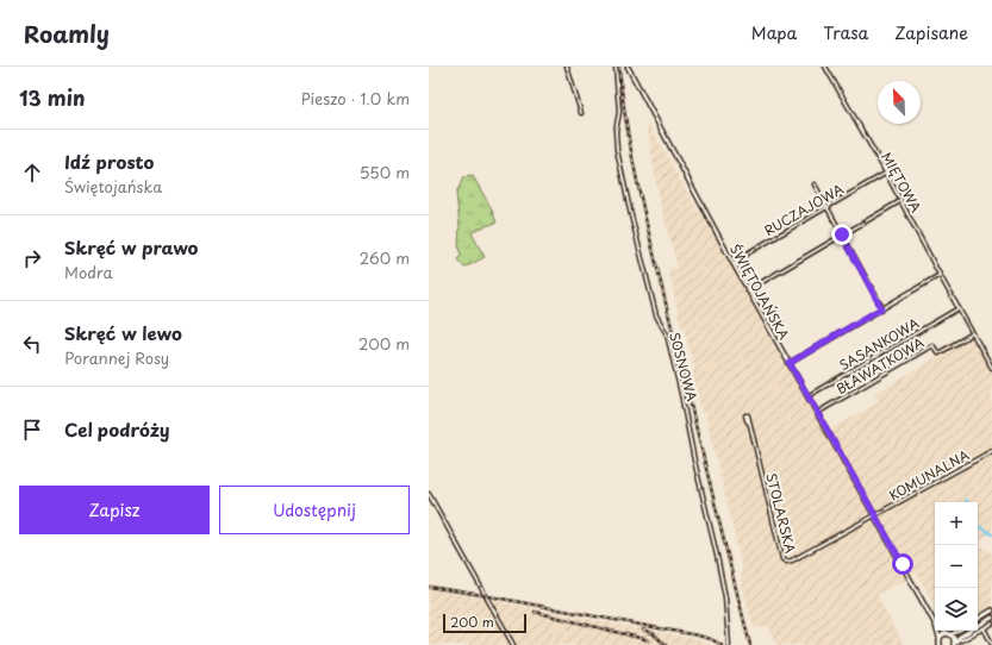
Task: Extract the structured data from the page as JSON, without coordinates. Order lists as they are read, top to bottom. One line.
{"streets":{"street":["MIĘTOWA","RUCZAJOWA","ŚWIĘTOJAŃSKA","SASANKOWA","BŁAWATKOWA","SOSNOWA","KOMUNALNA","STOLARSKA"]},"crossings":[["MIĘTOWA","RUCZAJOWA"],["MIĘTOWA","SASANKOWA"],["MIĘTOWA","BŁAWATKOWA"],["RUCZAJOWA","ŚWIĘTOJAŃSKA"],["ŚWIĘTOJAŃSKA","SASANKOWA"],["ŚWIĘTOJAŃSKA","BŁAWATKOWA"],["ŚWIĘTOJAŃSKA","KOMUNALNA"],["ŚWIĘTOJAŃSKA","STOLARSKA"],["KOMUNALNA","STOLARSKA"]],"scale_bar":"200 m","north":"top left","page":{"header":"Roamly","nav":["Mapa","Trasa","Zapisane"],"heading":["13 min","Pieszo · 1.0 km"],"list":[["Idź prosto","Świętojańska","550 m"],["Skręć w prawo","Modra","260 m"],["Skręć w lewo","Porannej Rosy","200 m"],"Cel podróży"],"buttons":["Zapisz","Udostępnij"],"map_buttons":["+","−"],"scale":"200 m"}}
